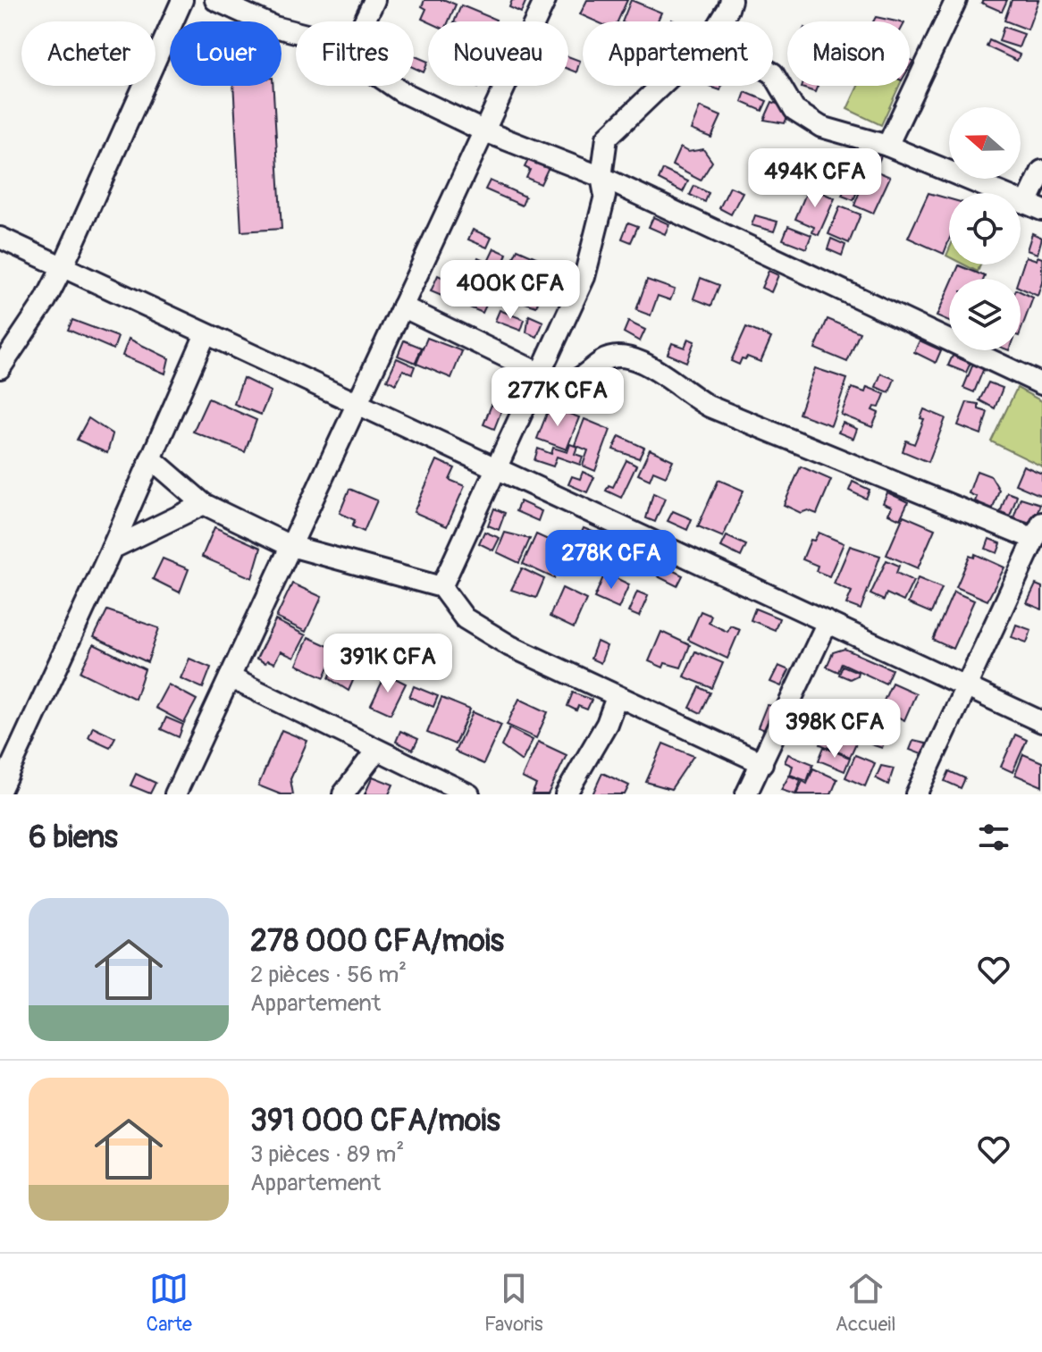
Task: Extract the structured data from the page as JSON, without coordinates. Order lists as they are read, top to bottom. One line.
{"north":"left","page":{"chip":["Acheter","Louer","Filtres","Nouveau","Appartement","Maison"],"price":["494K CFA","400K CFA","277K CFA","278K CFA","391K CFA","398K CFA"],"heading":"6 biens","list":[{"name":"278 000 CFA/mois","note":"2 pièces · 56 m² · Appartement"},{"name":"391 000 CFA/mois","note":"3 pièces · 89 m² · Appartement"}],"tabs":["Carte","Favoris","Accueil"]}}
